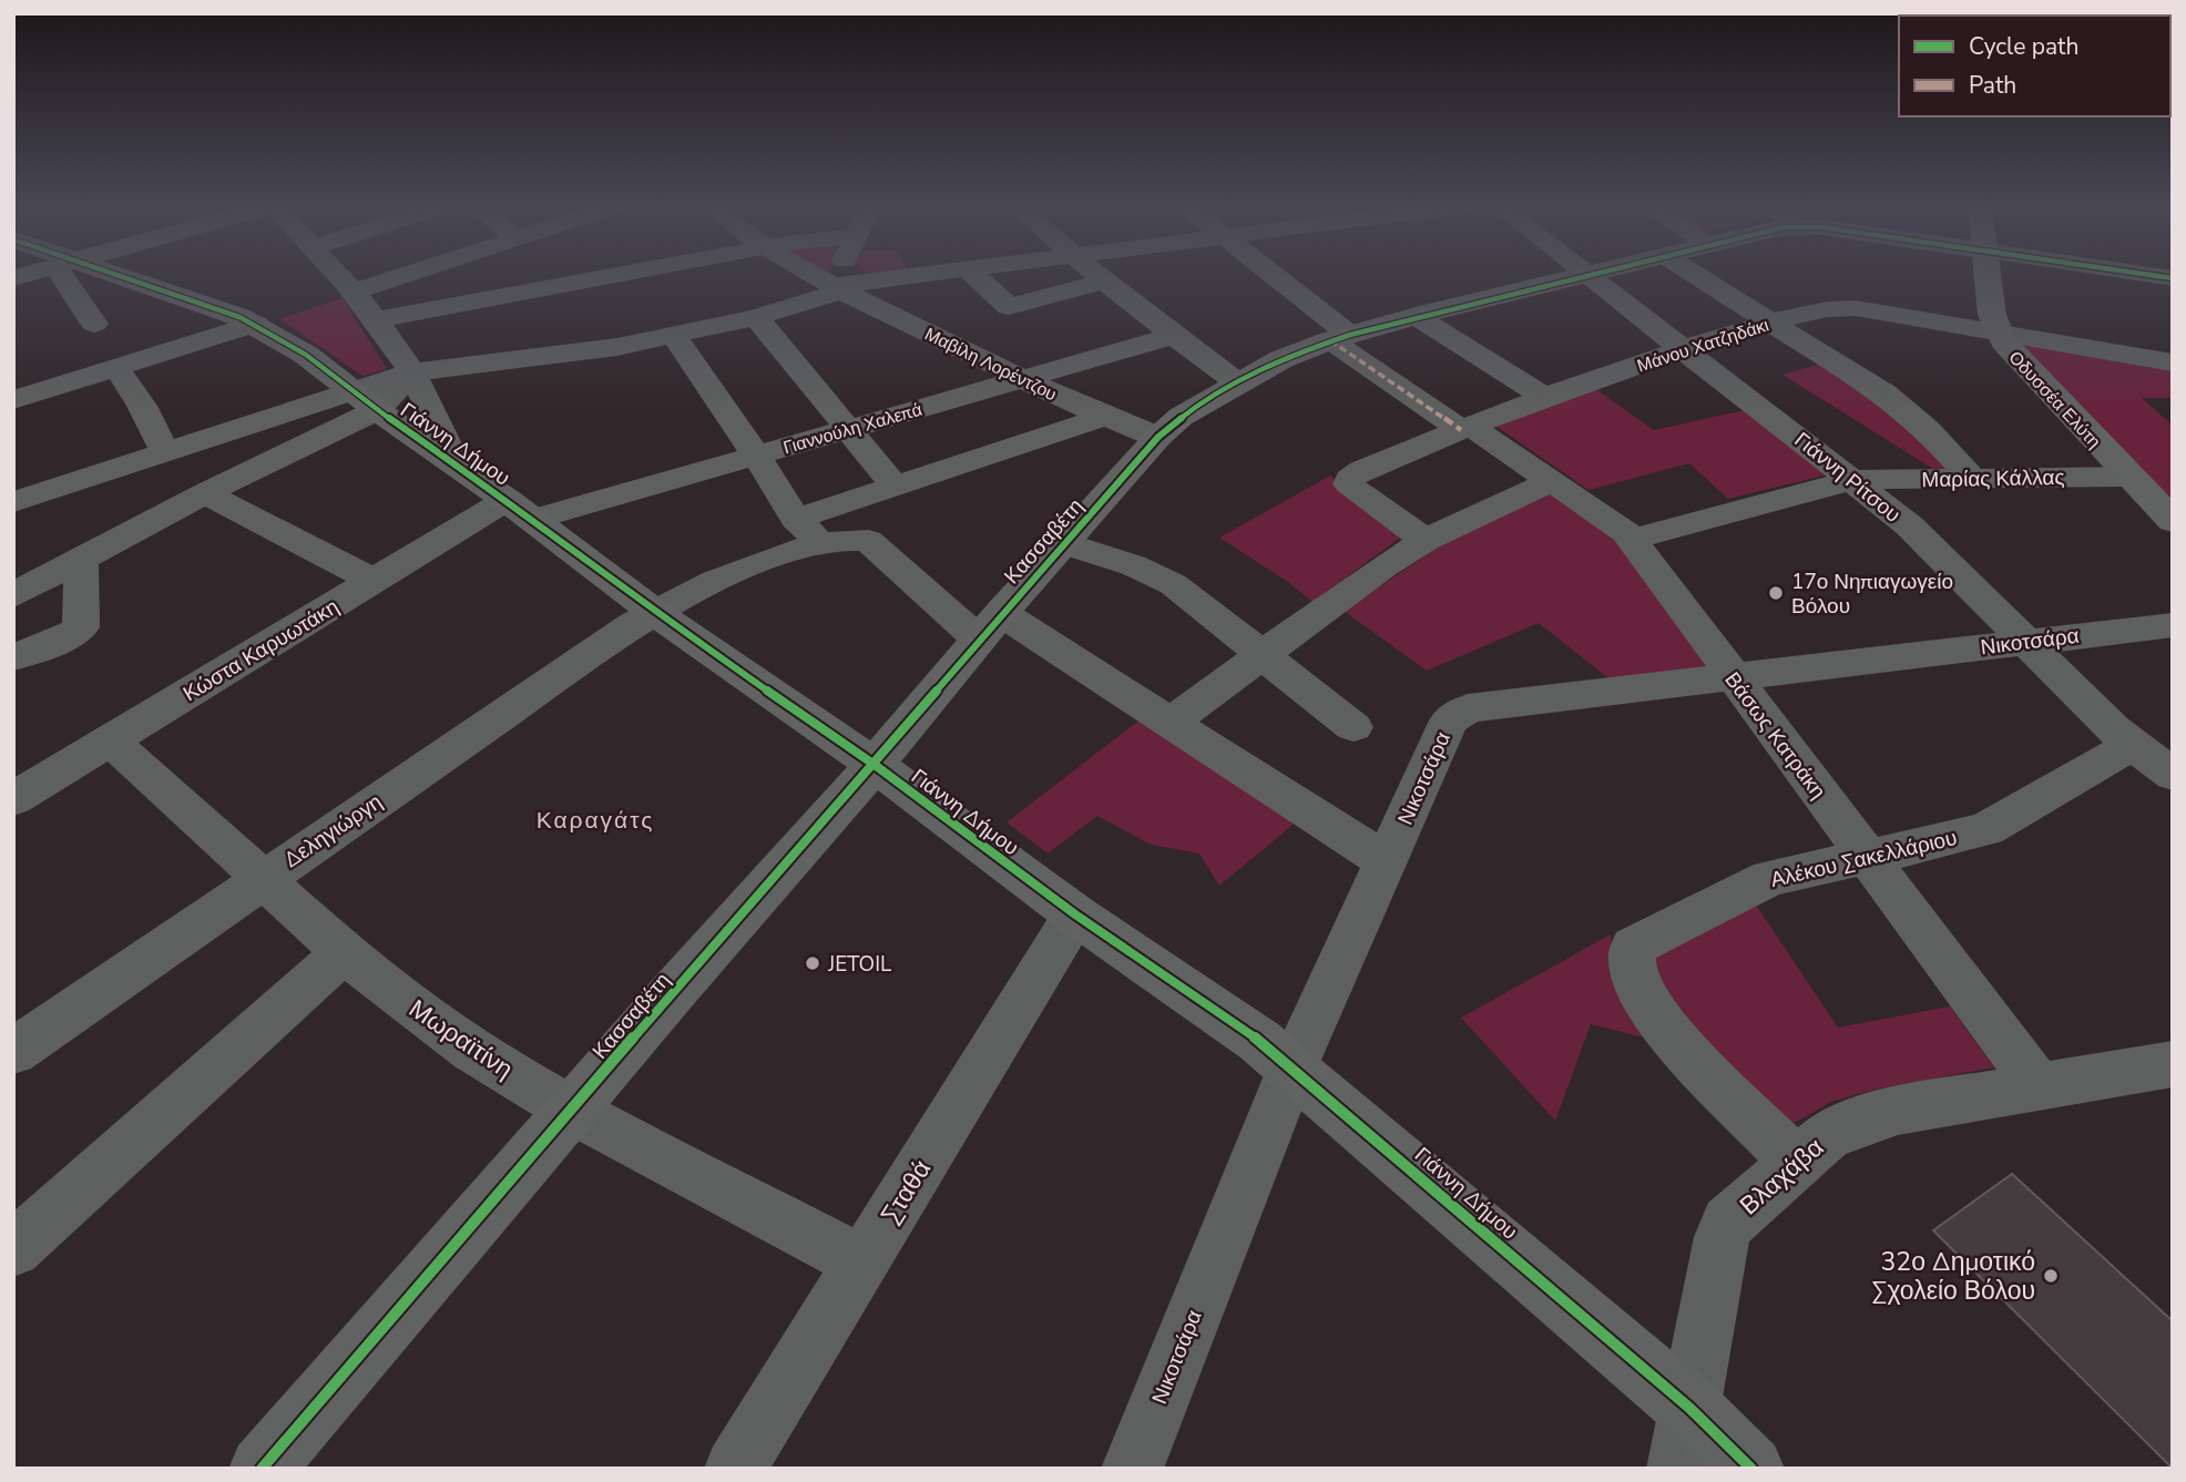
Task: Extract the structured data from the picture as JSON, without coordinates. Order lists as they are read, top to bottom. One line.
{"streets":{"street":["Μάνου Χατζηδάκι","Μαβίλη Λορέντζου","Οδυσσέα Ελύτη","Γιαννούλη Χαλεπά","Γιάννη Δήμου","Γιάννη Ρίτσου","Μαρίας Κάλλας","Κασσαβέτη","Νικοτσάρα","Κώστα Καρυωτάκη","Βάσως Κατράκη","Δεληγιώργη","Αλέκου Σακελλάριου","Μωραϊτίνη","Βλαχάβα","Σταθά"]},"crossings":[["Μάνου Χατζηδάκι","Οδυσσέα Ελύτη"],["Μάνου Χατζηδάκι","Γιάννη Ρίτσου"],["Μάνου Χατζηδάκι","Βάσως Κατράκη"],["Μαβίλη Λορέντζου","Γιαννούλη Χαλεπά"],["Μαβίλη Λορέντζου","Κασσαβέτη"],["Οδυσσέα Ελύτη","Μαρίας Κάλλας"],["Γιαννούλη Χαλεπά","Γιάννη Δήμου"],["Γιαννούλη Χαλεπά","Κώστα Καρυωτάκη"],["Γιάννη Δήμου","Κασσαβέτη"],["Γιάννη Δήμου","Νικοτσάρα"],["Γιάννη Δήμου","Κώστα Καρυωτάκη"],["Γιάννη Δήμου","Δεληγιώργη"],["Γιάννη Δήμου","Βλαχάβα"],["Γιάννη Δήμου","Σταθά"],["Γιάννη Ρίτσου","Μαρίας Κάλλας"],["Γιάννη Ρίτσου","Νικοτσάρα"],["Γιάννη Ρίτσου","Αλέκου Σακελλάριου"],["Μαρίας Κάλλας","Βάσως Κατράκη"],["Κασσαβέτη","Βάσως Κατράκη"],["Κασσαβέτη","Μωραϊτίνη"],["Νικοτσάρα","Βάσως Κατράκη"],["Κώστα Καρυωτάκη","Μωραϊτίνη"],["Βάσως Κατράκη","Αλέκου Σακελλάριου"],["Βάσως Κατράκη","Βλαχάβα"],["Δεληγιώργη","Μωραϊτίνη"],["Αλέκου Σακελλάριου","Βλαχάβα"],["Μωραϊτίνη","Σταθά"]],"districts":["Καραγάτς"],"places":["17ο Νηπιαγωγείο Βόλου","JETOIL","32ο Δημοτικό Σχολείο Βόλου"],"legend":["Cycle path","Path"]}
